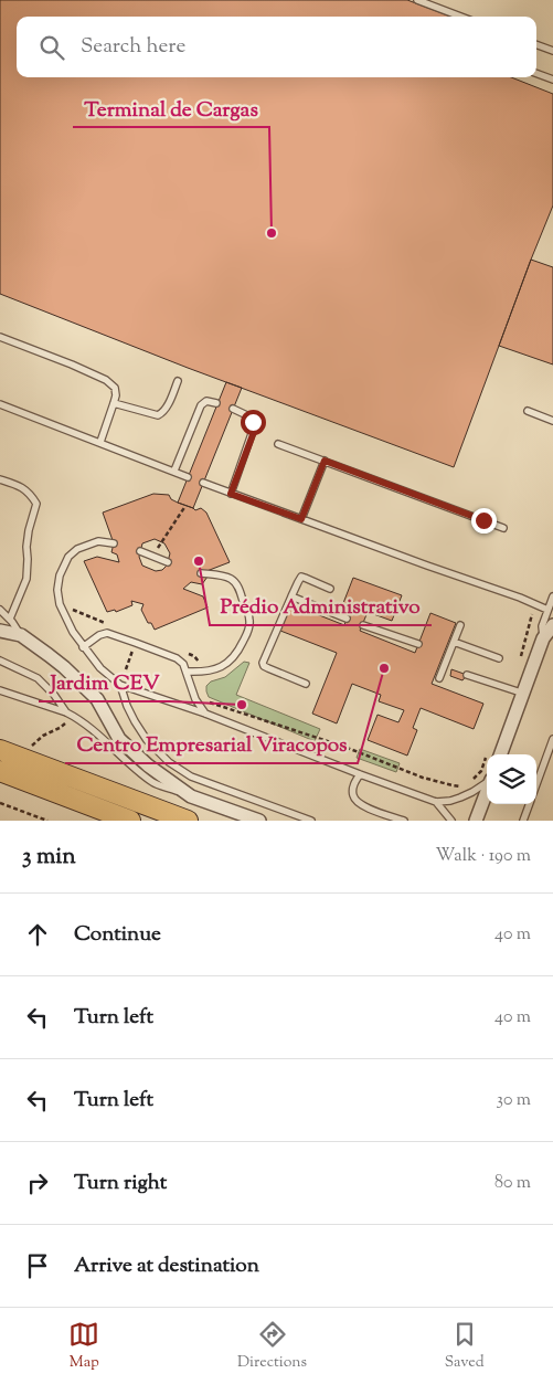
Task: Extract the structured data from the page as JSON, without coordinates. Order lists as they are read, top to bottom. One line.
{"places":["Terminal de Cargas","Prédio Administrativo","Centro Empresarial Viracopos","Jardim CEV"],"page":{"search":"Search here","heading":["3 min","Walk · 190 m"],"list":[["Continue","40 m"],["Turn left","40 m"],["Turn left","30 m"],["Turn right","80 m"],"Arrive at destination"],"nav":["Map","Directions","Saved"]}}
